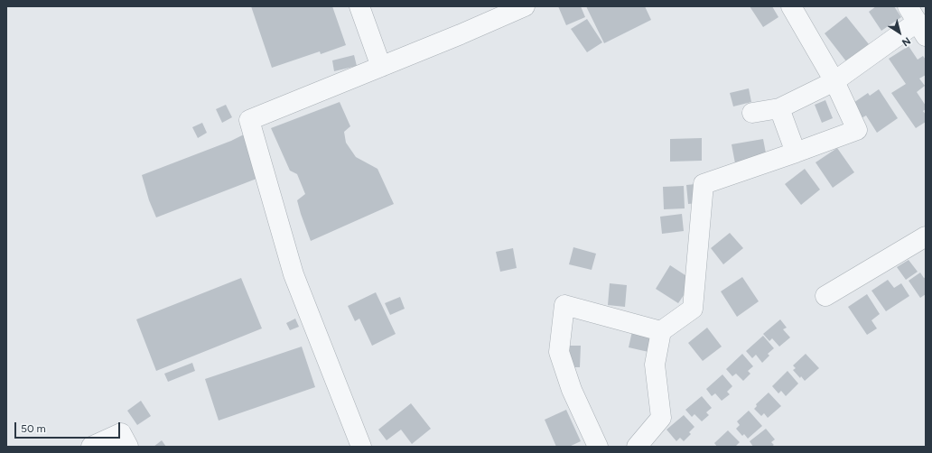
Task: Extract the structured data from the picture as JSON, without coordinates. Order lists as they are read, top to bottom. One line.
{"scale_bar":"50 m","north":"bottom right"}
